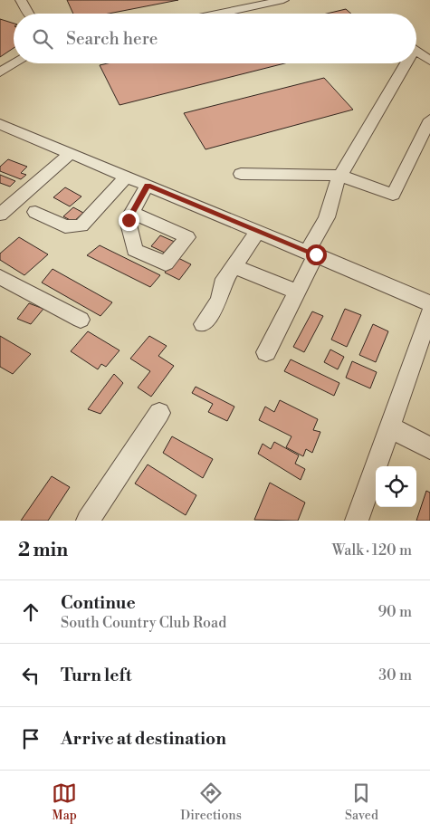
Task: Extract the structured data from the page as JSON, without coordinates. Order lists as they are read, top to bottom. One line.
{"page":{"search":"Search here","heading":["2 min","Walk · 120 m"],"list":[["Continue","South Country Club Road","90 m"],["Turn left","30 m"],"Arrive at destination"],"nav":["Map","Directions","Saved"]}}
